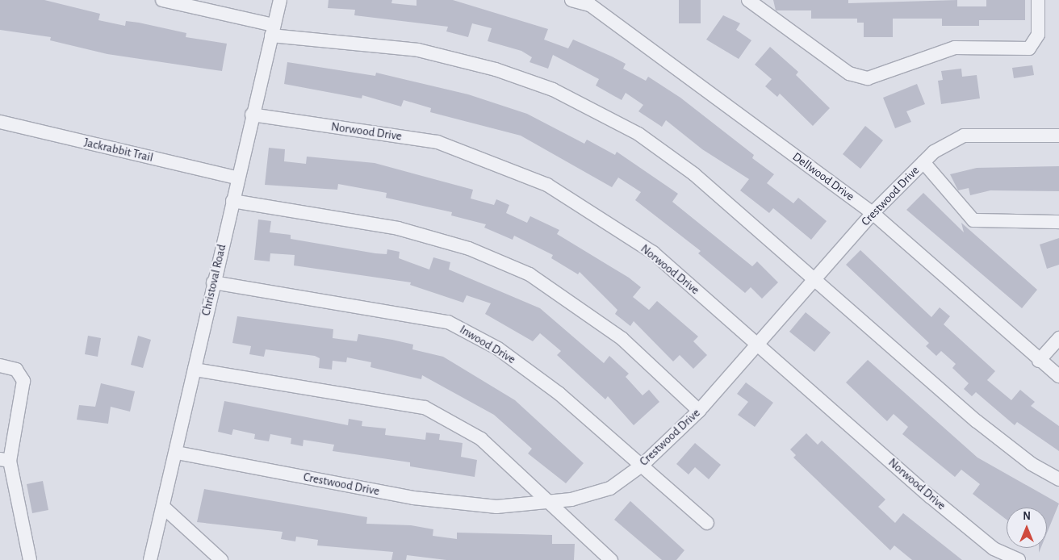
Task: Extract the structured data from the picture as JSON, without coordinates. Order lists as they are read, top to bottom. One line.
{"streets":{"street":["Norwood Drive","Jackrabbit Trail","Dellwood Drive","Crestwood Drive","Christoval Road","Inwood Drive"]},"crossings":[["Norwood Drive","Crestwood Drive"],["Norwood Drive","Christoval Road"],["Jackrabbit Trail","Christoval Road"],["Dellwood Drive","Crestwood Drive"],["Crestwood Drive","Christoval Road"],["Crestwood Drive","Inwood Drive"],["Christoval Road","Inwood Drive"]],"north":"top"}
